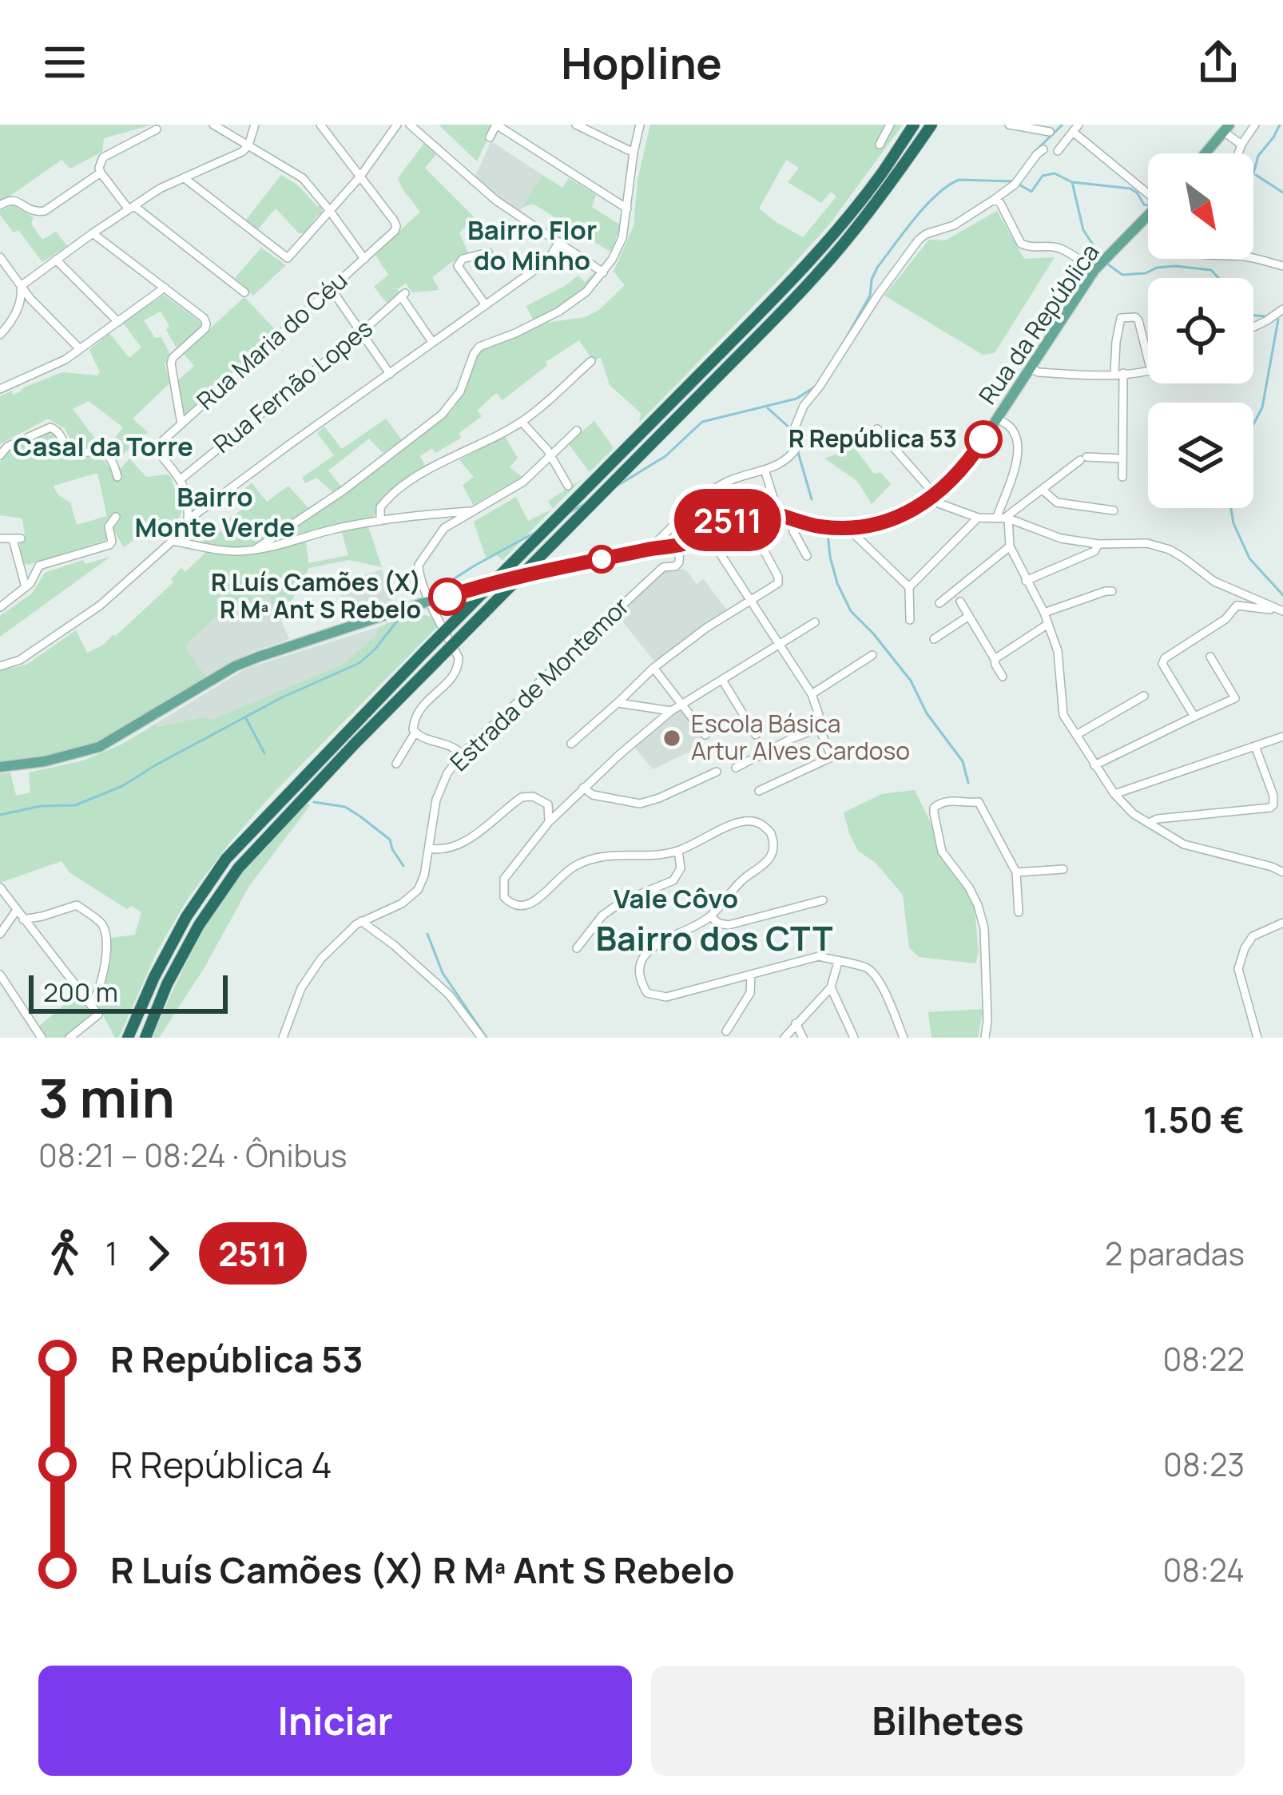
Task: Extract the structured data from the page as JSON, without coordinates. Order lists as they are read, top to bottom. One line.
{"streets":{"main road":["Rua da República"],"street":["Rua Maria do Céu","Rua Fernão Lopes","Estrada de Montemor"]},"crossings":[["Rua da República","Estrada de Montemor"],["Rua Maria do Céu","Rua Fernão Lopes"]],"districts":["Bairro Flor do Minho","Casal da Torre","Bairro Monte Verde","Vale Côvo","Bairro dos CTT"],"places":["R República 53","R Luís Camões (X) R Mª Ant S Rebelo","Escola Básica Artur Alves Cardoso"],"lines":["bus line 2511"],"scale_bar":"200 m","north":"bottom right","page":{"header":"Hopline","on_map":"2511","scale":"200 m","heading":["3 min","08:21 – 08:24 · Ônibus","1.50 €"],"legs":["1","2511","2 paradas"],"list":[{"name":"R República 53","value":"08:22"},{"name":"R República 4","value":"08:23"},{"name":"R Luís Camões (X) R Mª Ant S Rebelo","value":"08:24"}],"buttons":["Iniciar","Bilhetes"]}}
